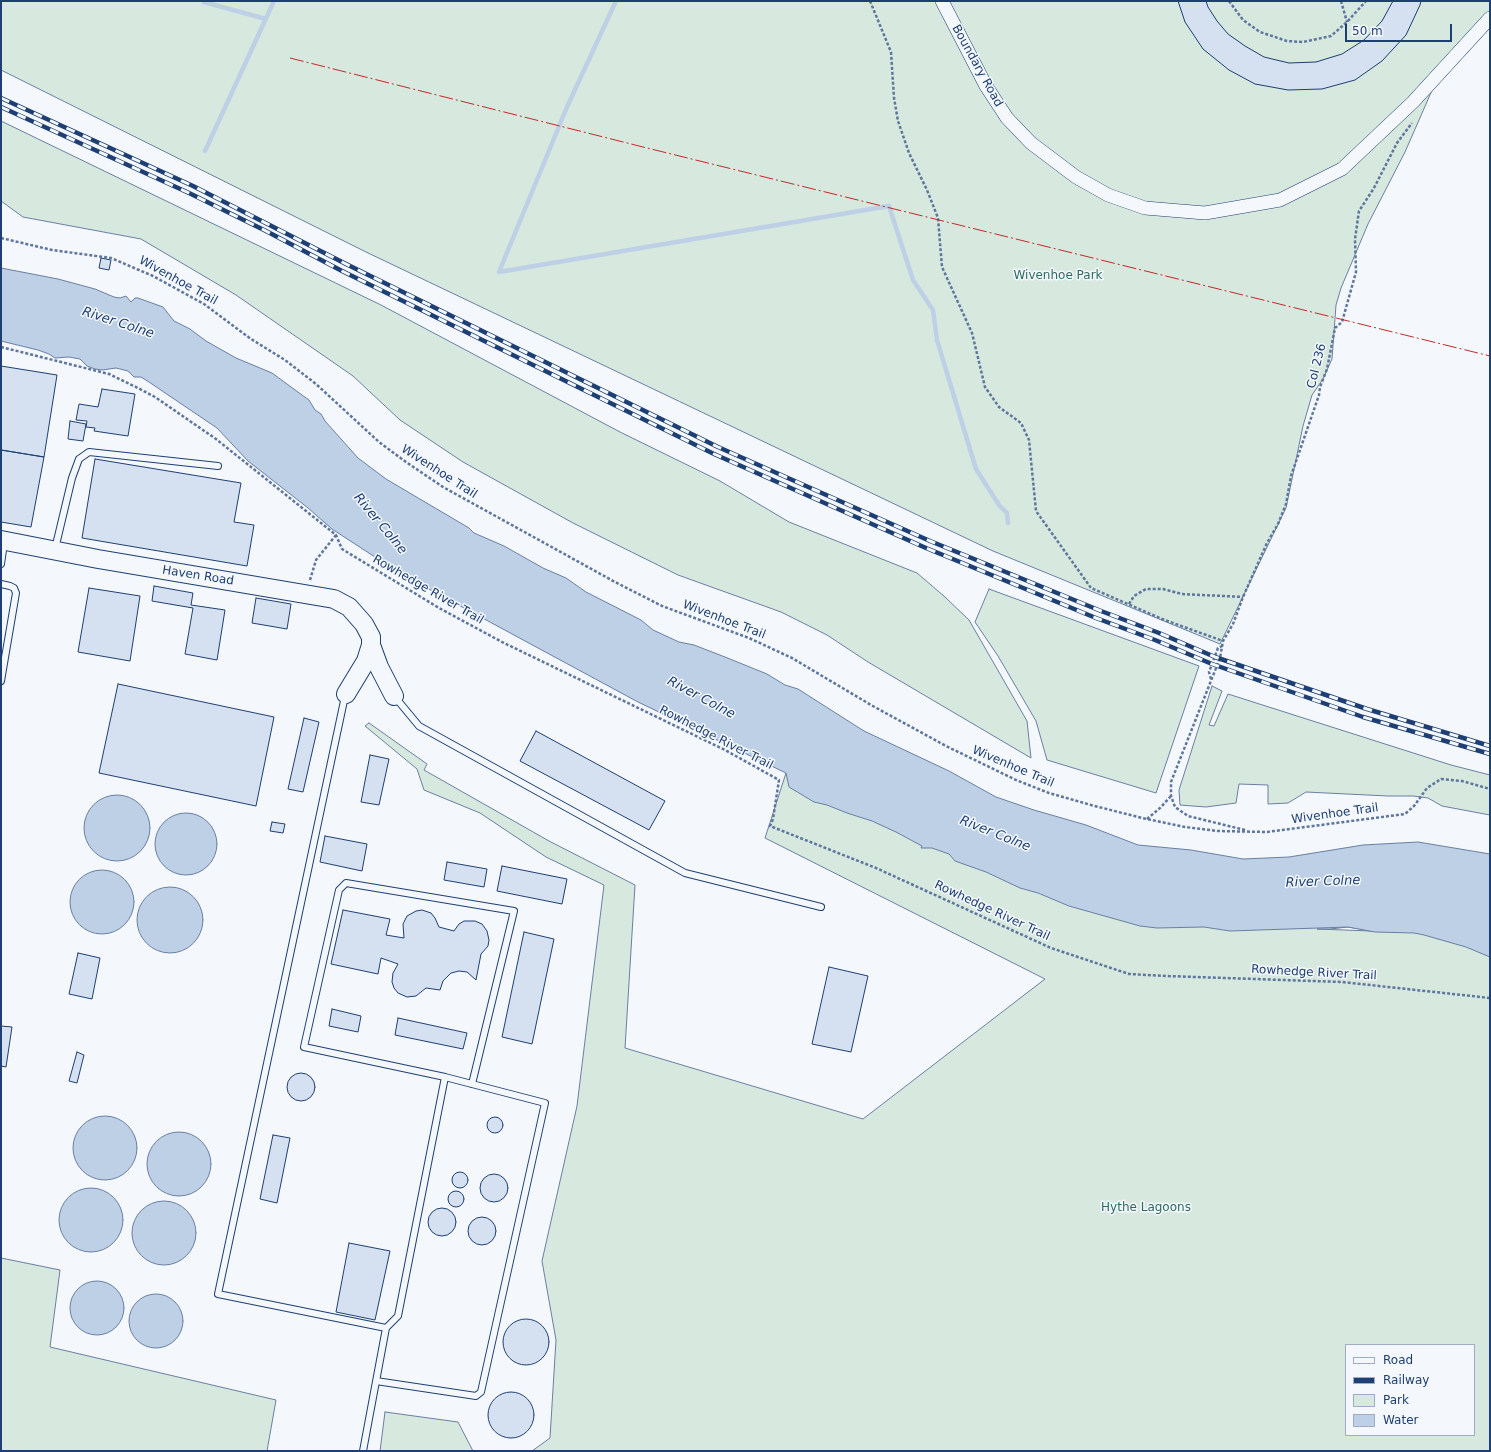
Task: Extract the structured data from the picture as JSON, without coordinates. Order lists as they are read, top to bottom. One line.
{"streets":{"street":["Boundary Road","Haven Road"],"path":["Wivenhoe Trail","Col 236","Rowhedge River Trail"]},"crossings":[["Boundary Road","Col 236"]],"water":["River Colne"],"parks":["Wivenhoe Park","Hythe Lagoons"],"legend":["Road","Railway","Park","Water"],"scale_bar":"50 m"}
